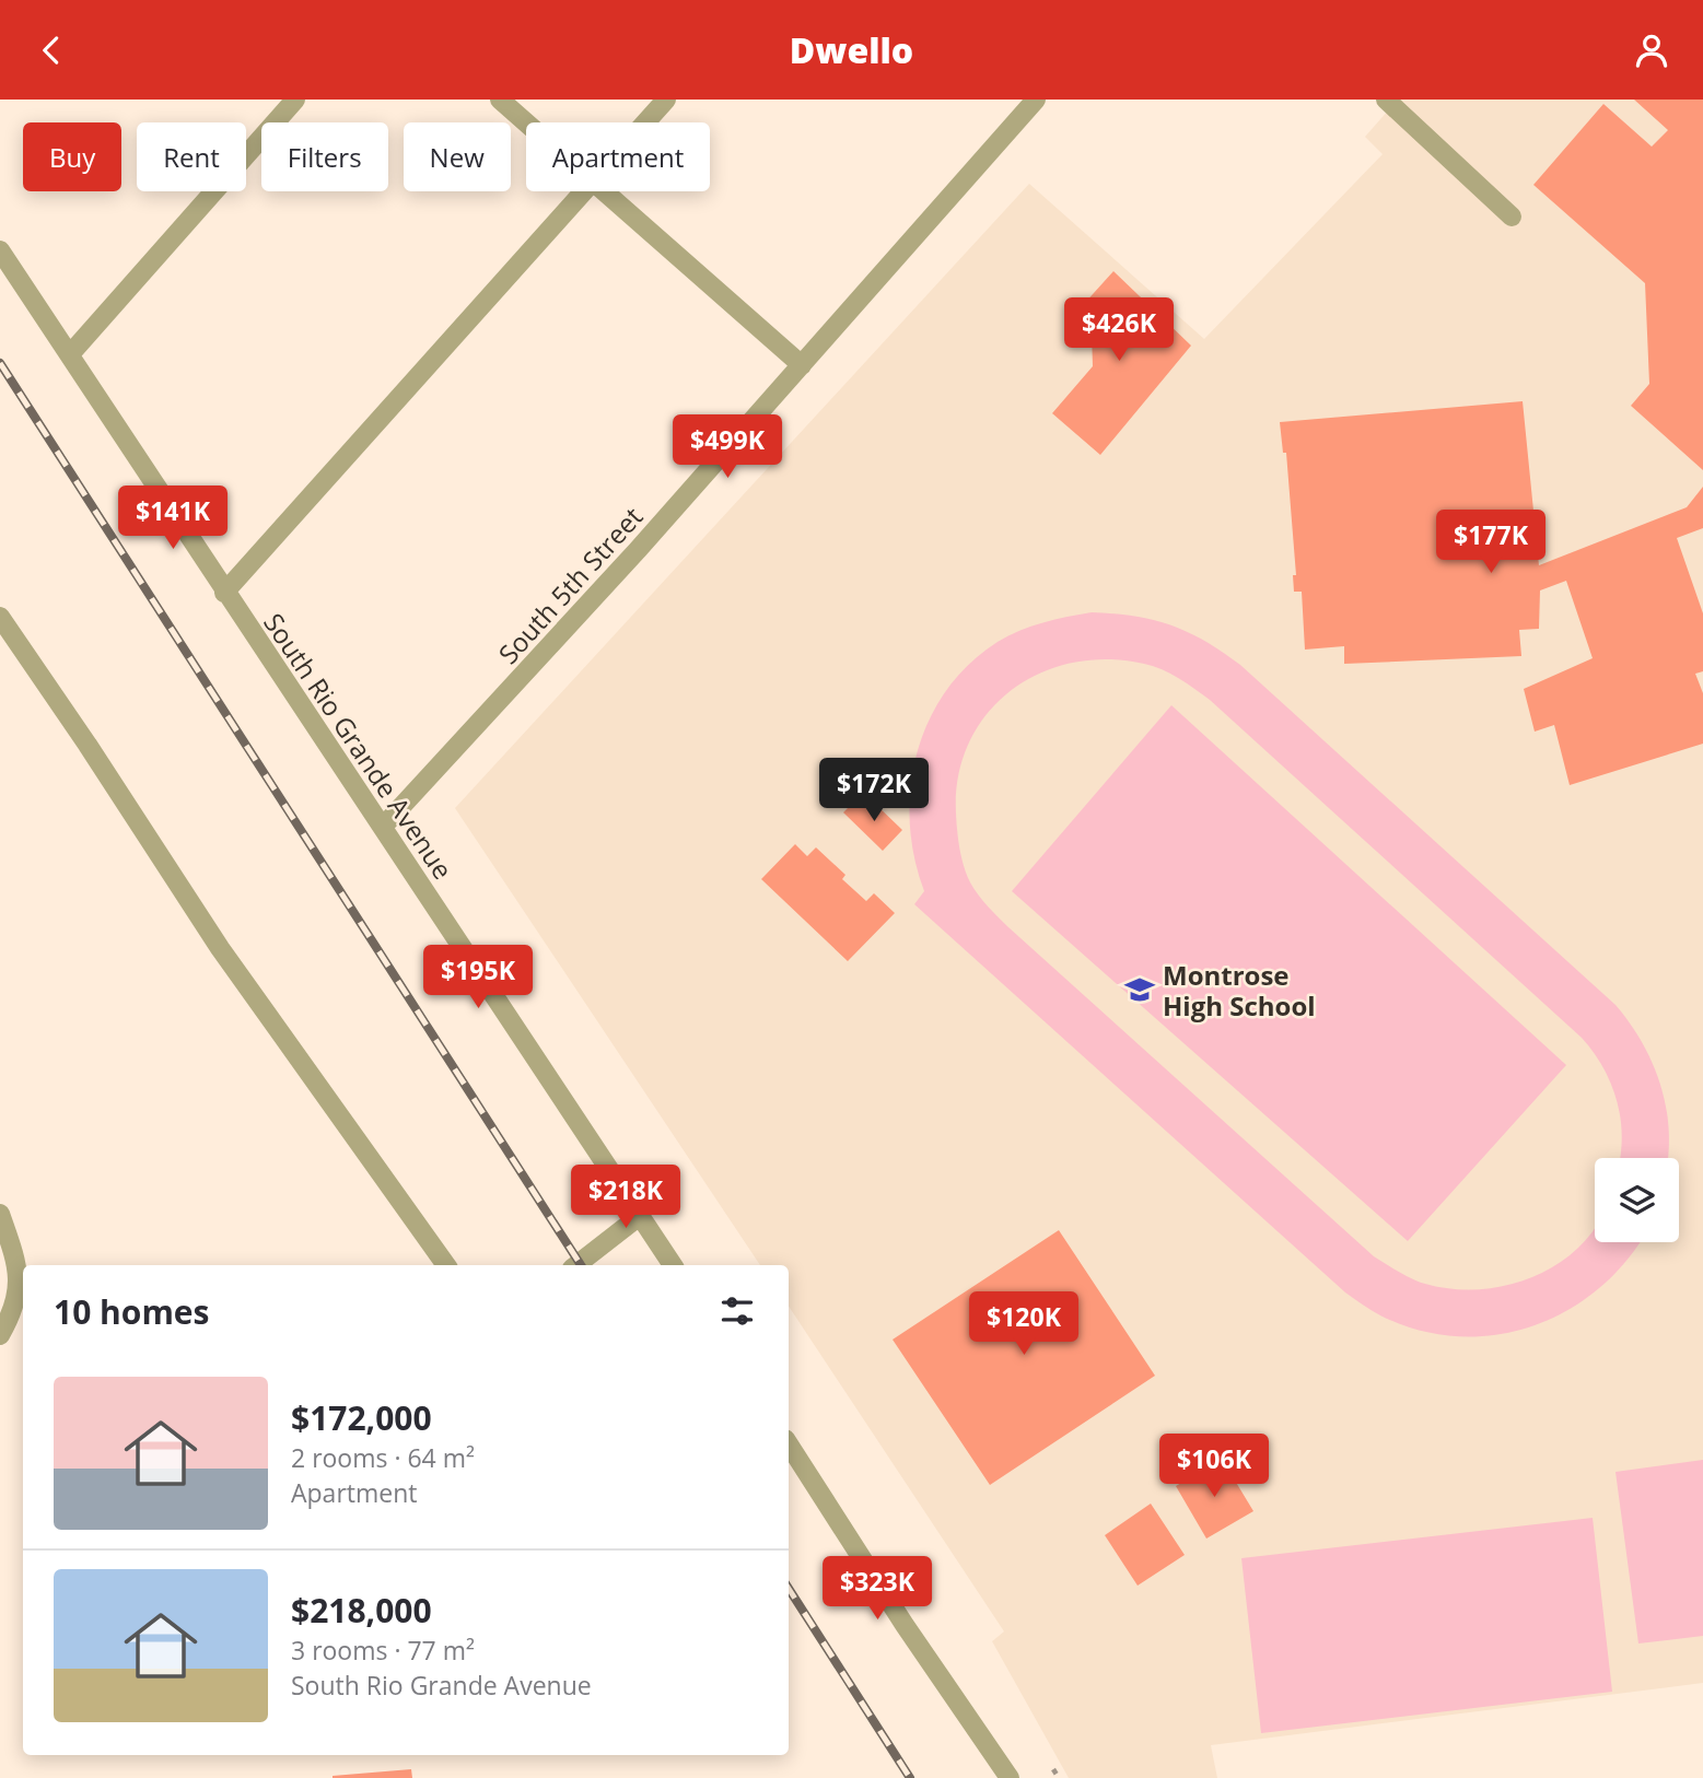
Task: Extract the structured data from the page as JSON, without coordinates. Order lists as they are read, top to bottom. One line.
{"streets":{"street":["South 5th Street","South Rio Grande Avenue"]},"crossings":[["South 5th Street","South Rio Grande Avenue"]],"places":{"school or university":["Montrose High School"]},"page":{"header":"Dwello","chip":["Buy","Rent","Filters","New","Apartment"],"price":["$426K","$499K","$141K","$177K","$172K","$195K","$218K","$120K","$106K","$323K"],"heading":"10 homes","list":[{"name":"$172,000","note":"2 rooms · 64 m² · Apartment"},{"name":"$218,000","note":"3 rooms · 77 m² · South Rio Grande Avenue"}]}}
